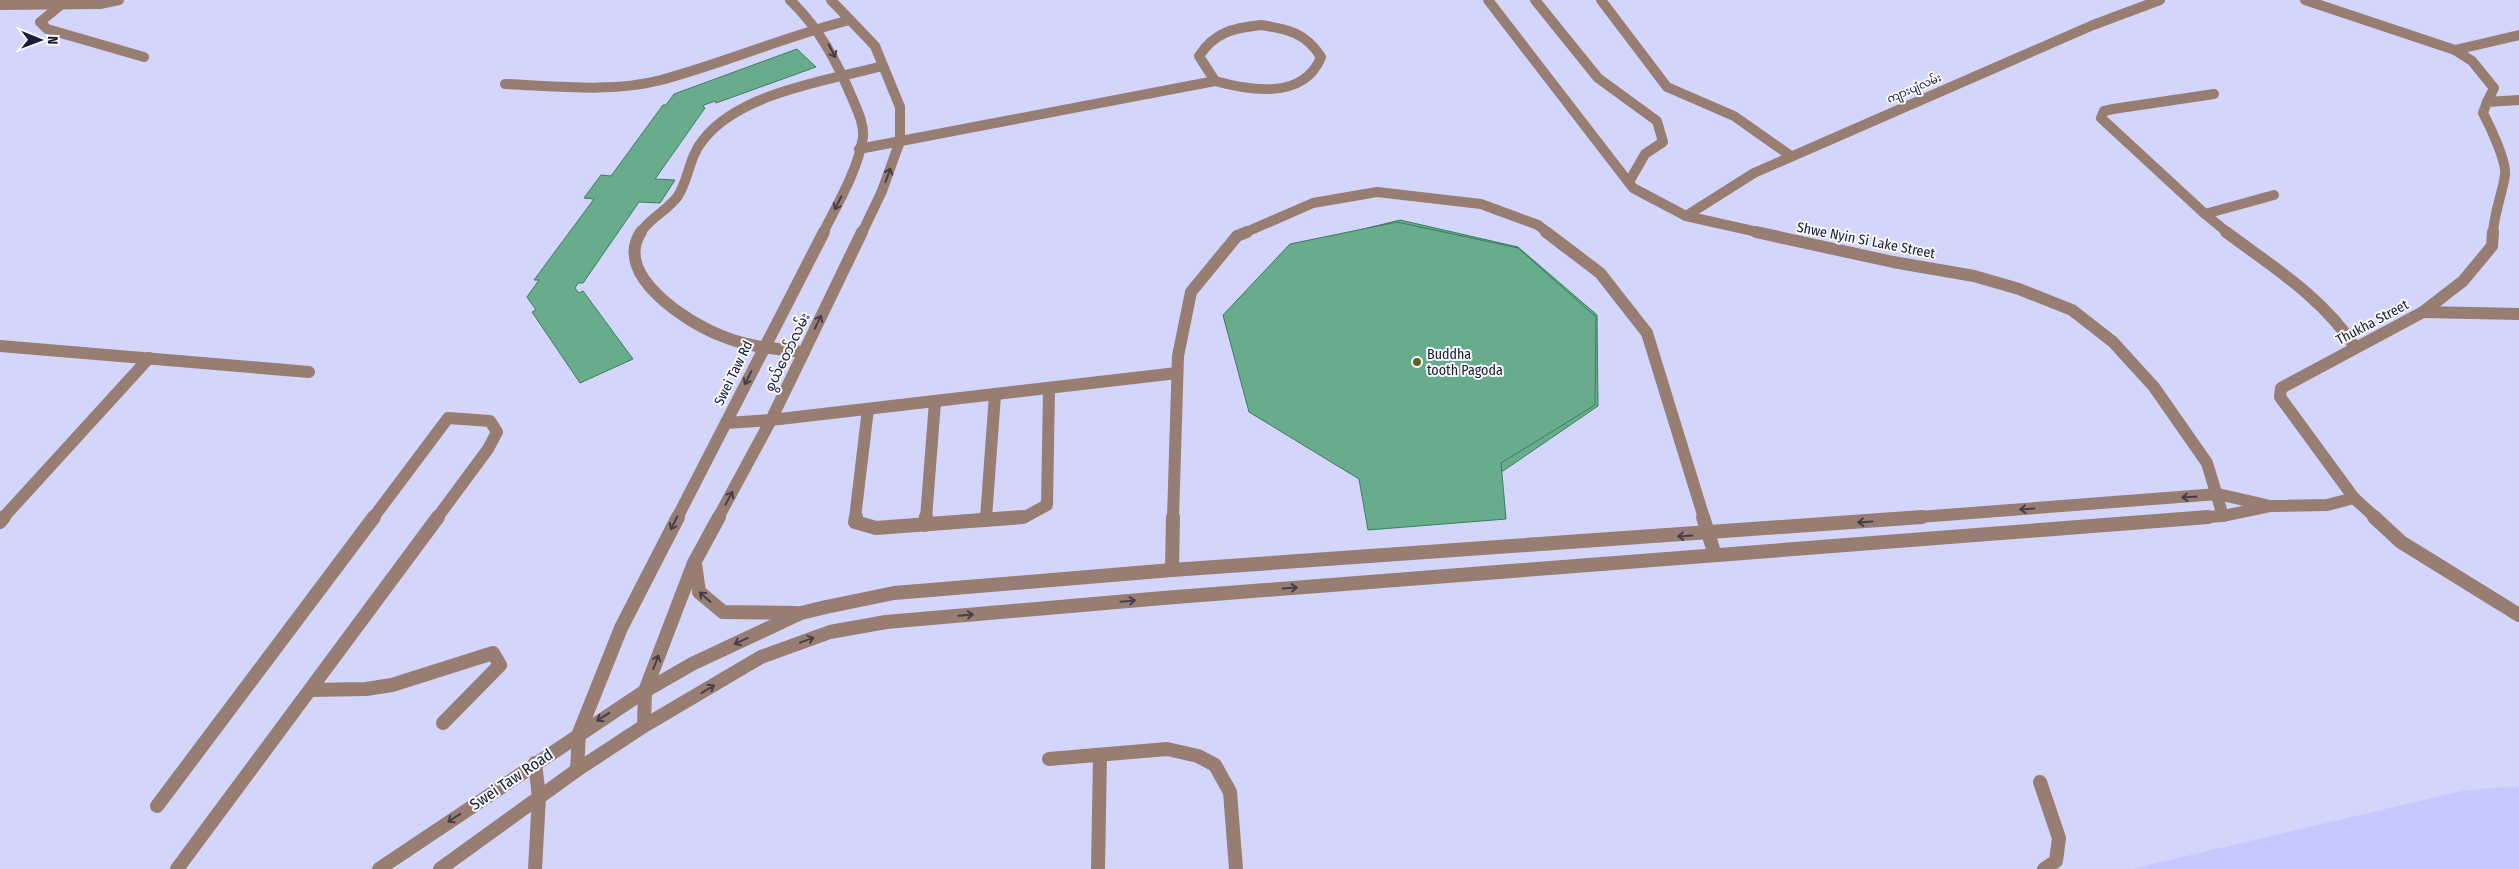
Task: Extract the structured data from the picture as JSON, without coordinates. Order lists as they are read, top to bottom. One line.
{"streets":{"street":["ကျားပျံလမ်း","Shwe Nyin Si Lake Street","Thukha Street","စွယ်တော်လမ်း","Swei Taw Rd","Swei Taw Road"]},"crossings":[["ကျားပျံလမ်း","Shwe Nyin Si Lake Street"],["Shwe Nyin Si Lake Street","Swei Taw Road"],["စွယ်တော်လမ်း","Swei Taw Road"],["Swei Taw Rd","Swei Taw Road"]],"one_way":["စွယ်တော်လမ်း","Swei Taw Rd"],"places":["Buddha tooth Pagoda"],"north":"right"}
